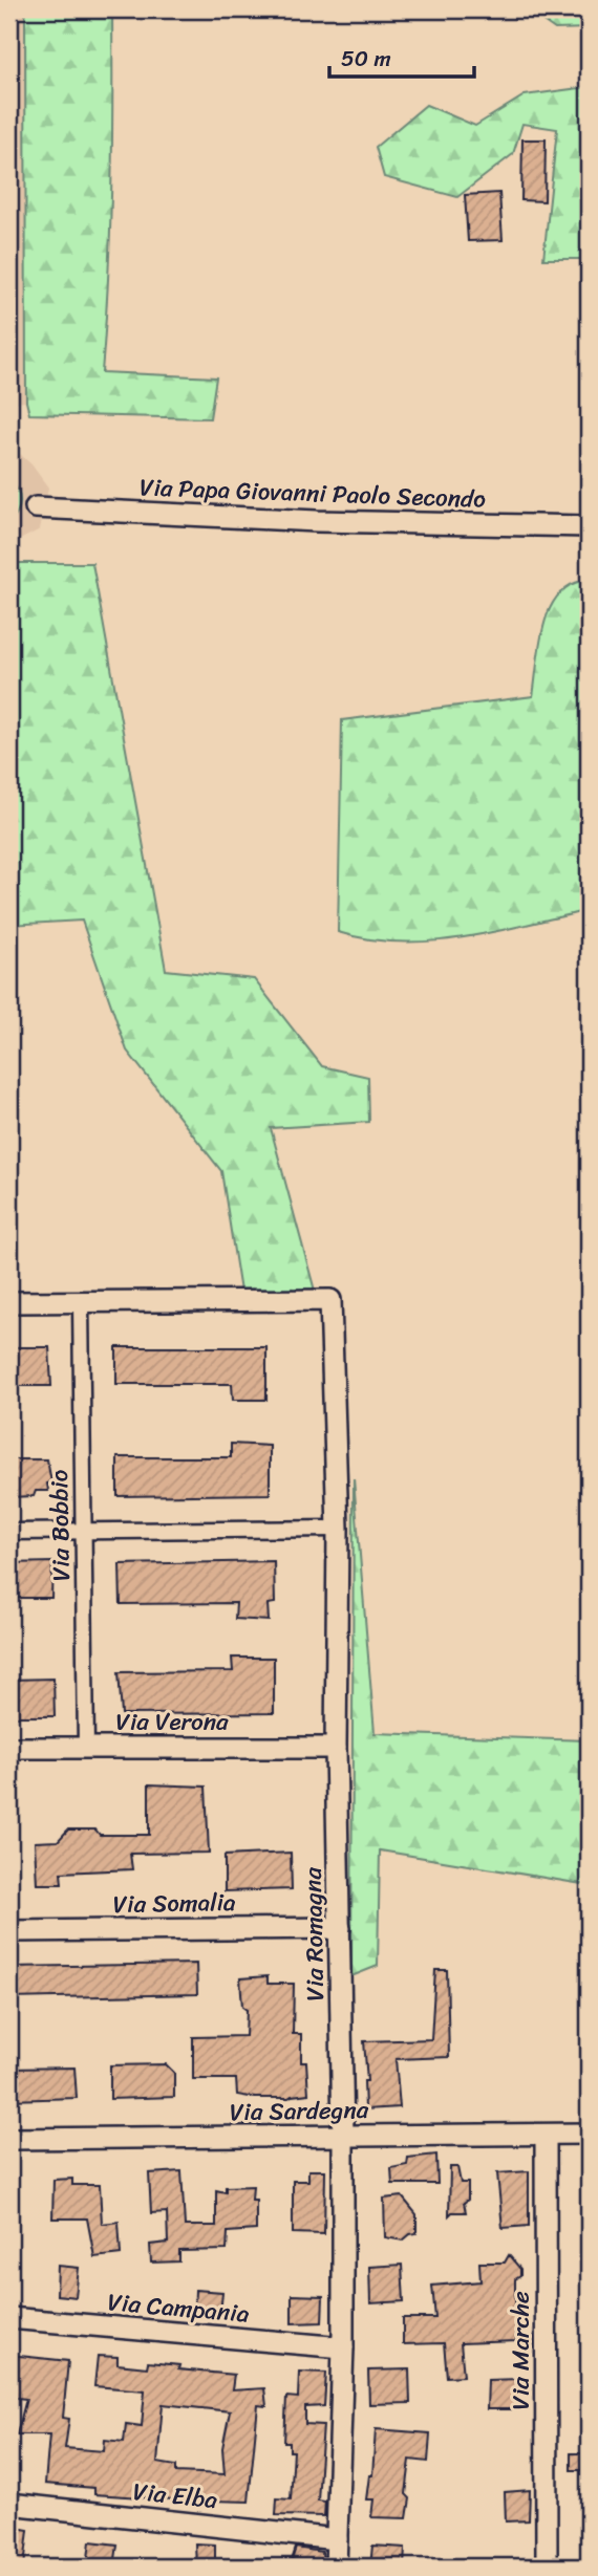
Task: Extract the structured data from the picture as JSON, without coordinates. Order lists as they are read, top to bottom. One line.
{"streets":{"street":["Via Papa Giovanni Paolo Secondo","Via Bobbio","Via Verona","Via Somalia","Via Romagna","Via Sardegna","Via Campania","Via Marche","Via Elba"]},"crossings":[["Via Bobbio","Via Verona"],["Via Bobbio","Via Romagna"],["Via Verona","Via Romagna"],["Via Somalia","Via Romagna"],["Via Romagna","Via Sardegna"],["Via Romagna","Via Campania"],["Via Romagna","Via Elba"],["Via Sardegna","Via Marche"]],"scale_bar":"50 m"}
